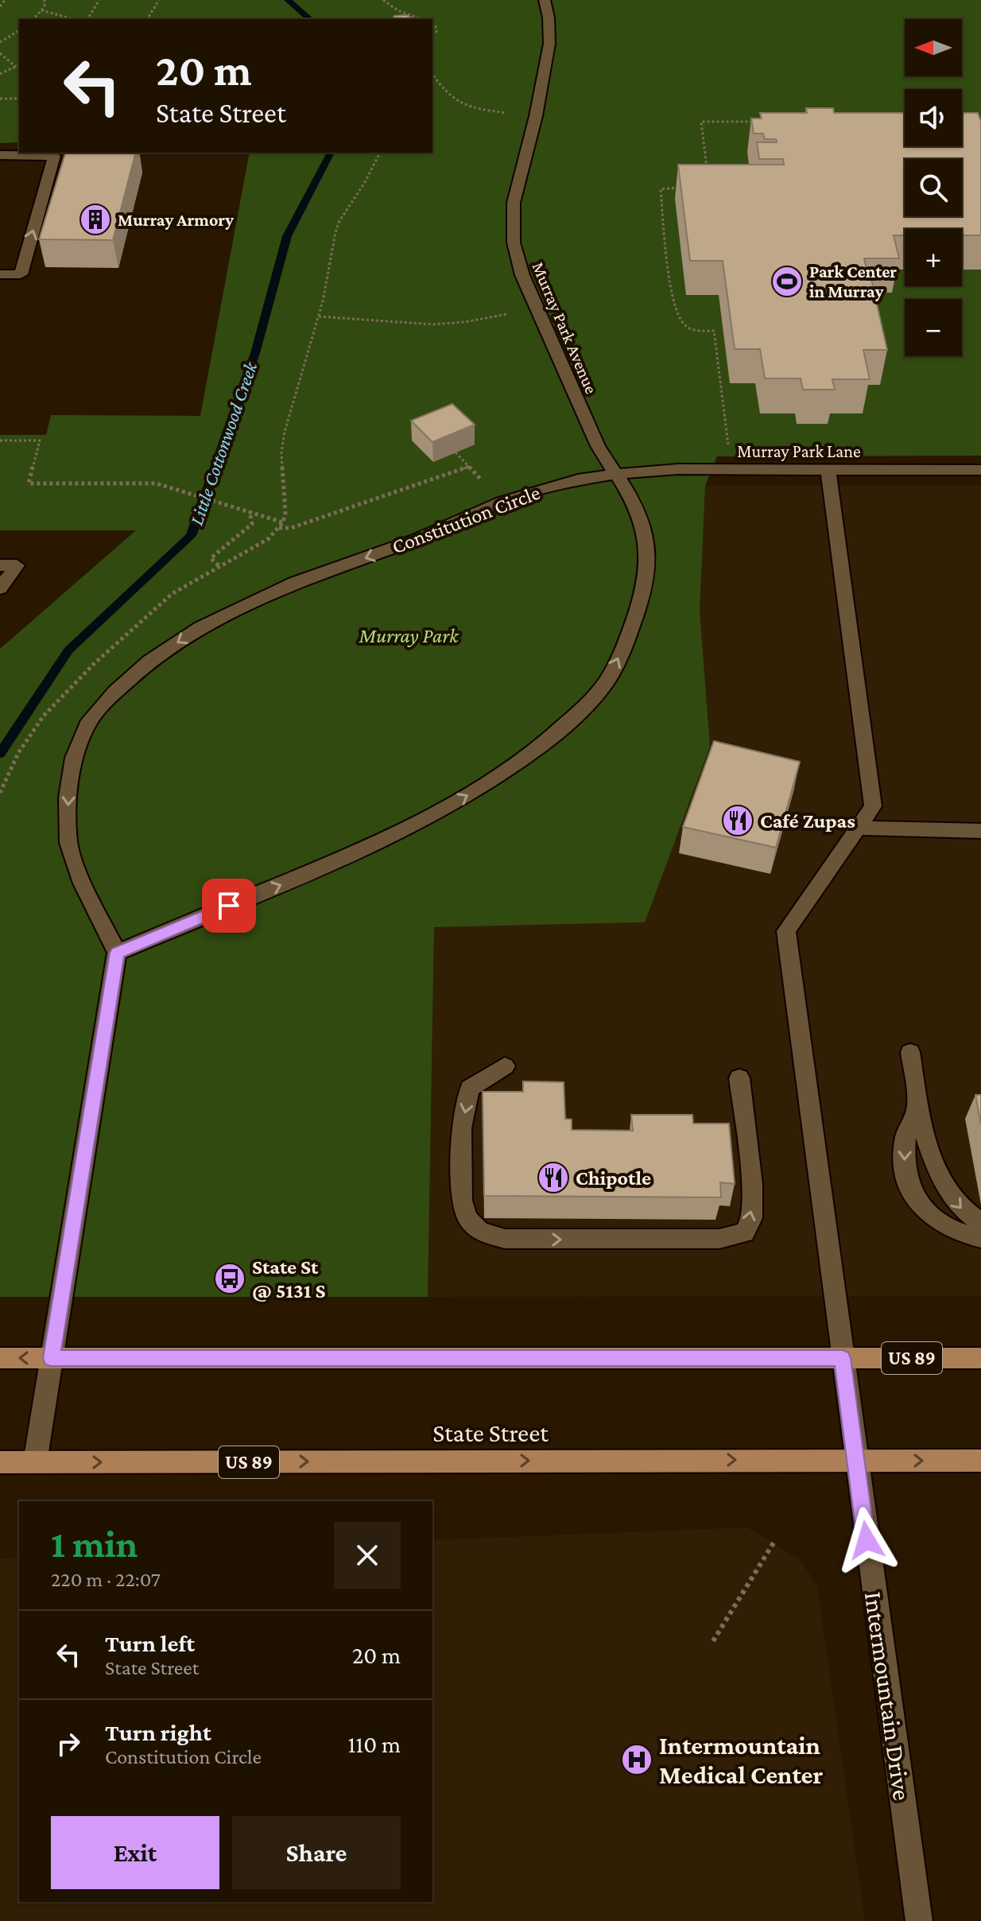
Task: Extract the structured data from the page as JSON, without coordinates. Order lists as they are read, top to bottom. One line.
{"streets":{"main road":["US 89","State Street"],"street":["Murray Park Avenue","Murray Park Lane","Constitution Circle","Intermountain Drive"]},"crossings":[["Murray Park Avenue","Murray Park Lane"],["Murray Park Avenue","Constitution Circle"],["Murray Park Lane","Constitution Circle"],["Murray Park Lane","Intermountain Drive"],["US 89","Intermountain Drive"],["State Street","Intermountain Drive"]],"one_way":["Constitution Circle"],"water":["Little Cottonwood Creek"],"parks":["Murray Park"],"places":{"building":["Murray Armory"],"sports":["Park Center in Murray"],"restaurant":["Café Zupas","Chipotle"],"bus stop":["State St @ 5131 S"],"hospital":["Intermountain Medical Center"]},"north":"left","page":{"map_buttons":["+","−"],"turn":["20 m","State Street"],"heading":["1 min","220 m · 22:07"],"list":[{"name":"Turn left","note":"State Street","value":"20 m"},{"name":"Turn right","note":"Constitution Circle","value":"110 m"}],"buttons":["Exit","Share"]}}
